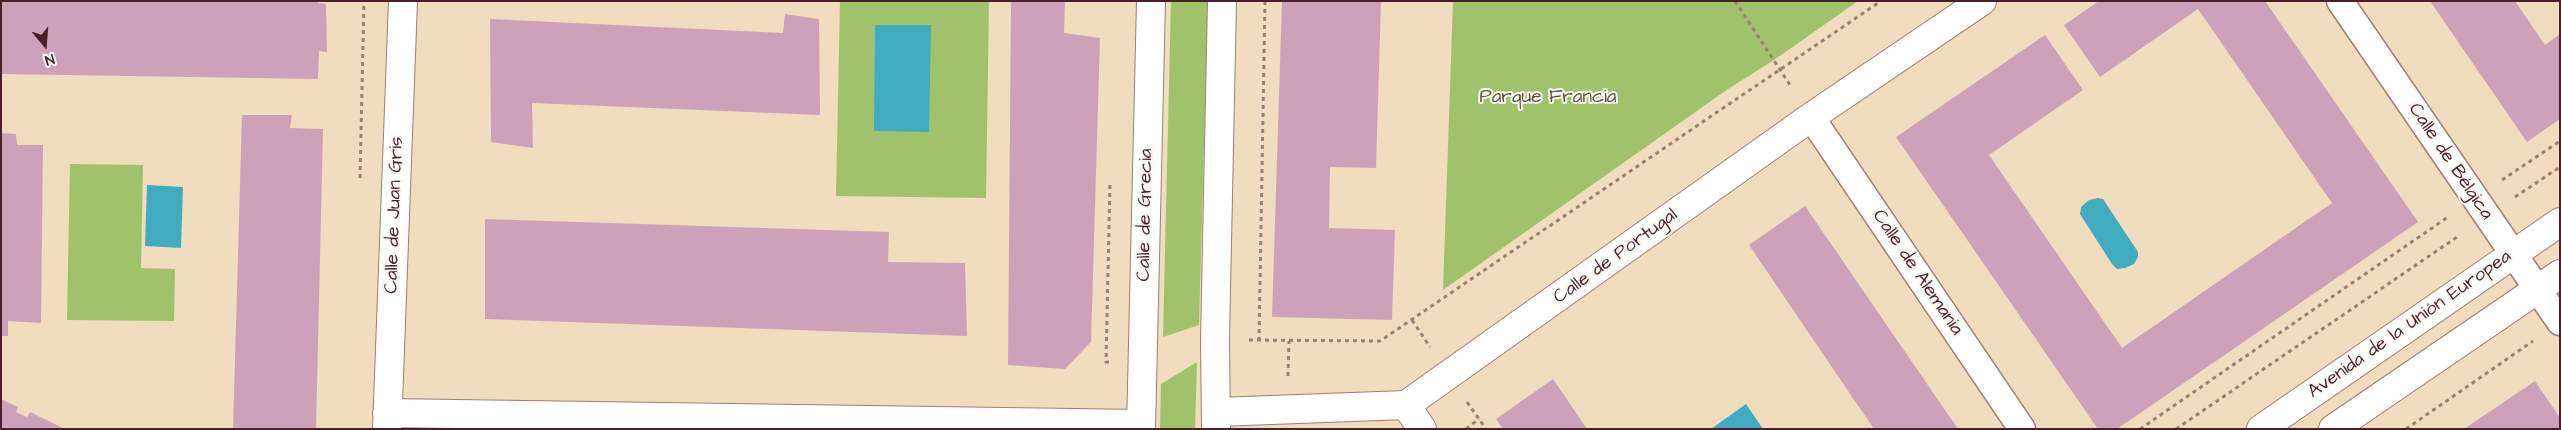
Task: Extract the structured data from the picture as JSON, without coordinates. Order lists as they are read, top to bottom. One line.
{"streets":{"street":["Calle de Bélgica","Calle de Juan Gris","Calle de Grecia","Calle de Portugal","Calle de Alemania","Avenida de la Unión Europea"]},"crossings":[["Calle de Bélgica","Avenida de la Unión Europea"],["Calle de Portugal","Calle de Alemania"]],"parks":["Parque Francia"],"north":"bottom"}
